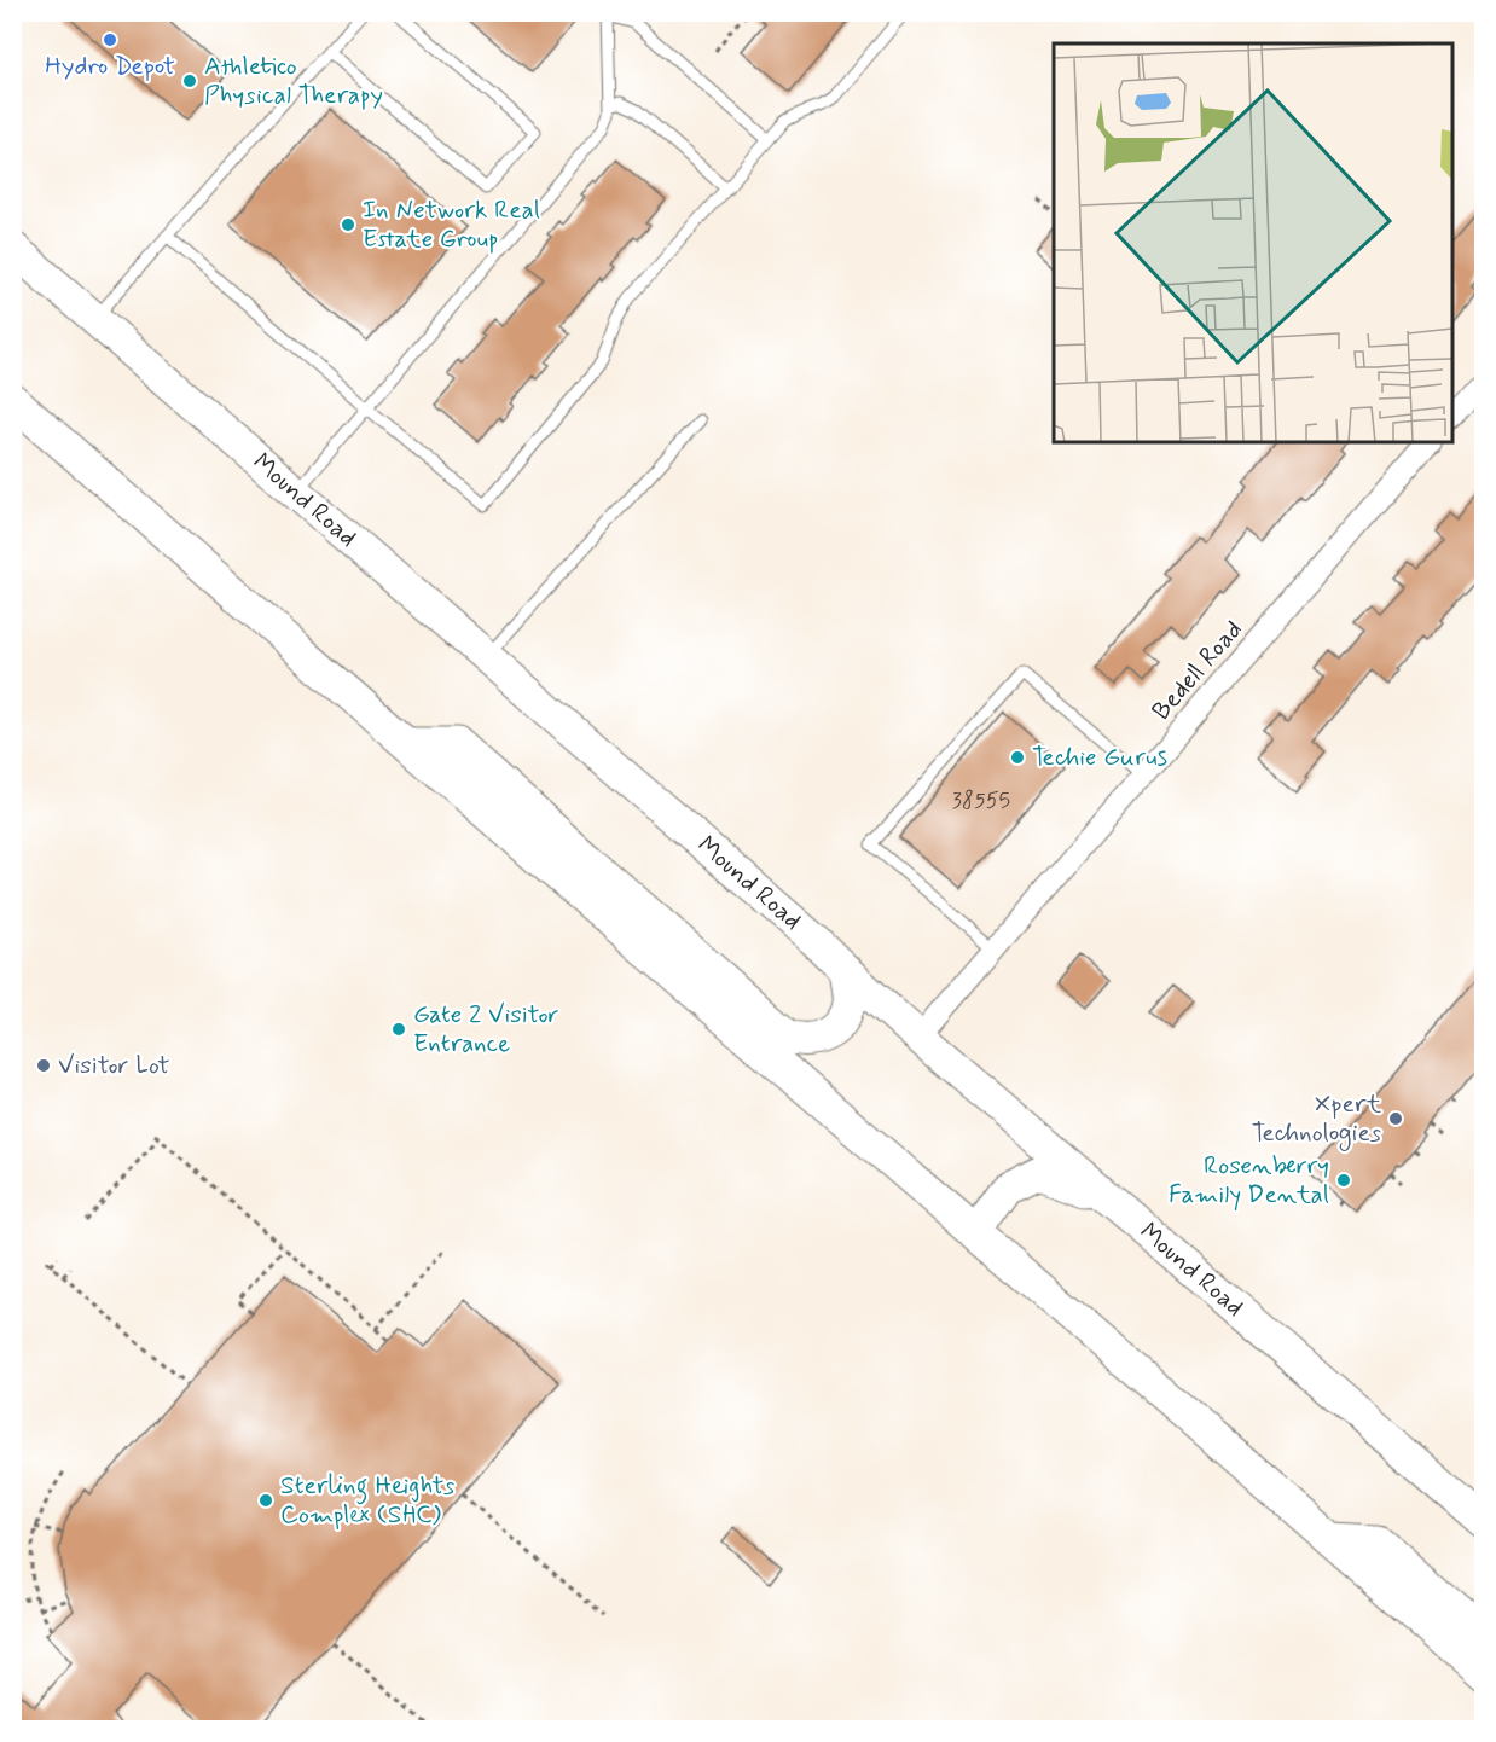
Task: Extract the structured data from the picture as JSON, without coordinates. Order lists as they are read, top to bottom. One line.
{"streets":{"main road":["Mound Road"],"street":["Bedell Road"]},"crossings":[["Mound Road","Bedell Road"]],"places":["Hydro Depot","Athletico Physical Therapy","In Network Real Estate Group","Techie Gurus","Gate 2 Visitor Entrance","Visitor Lot","Xpert Technologies","Rosenberry Family Dental","Sterling Heights Complex (SHC)"],"house_numbers":["38555"]}
